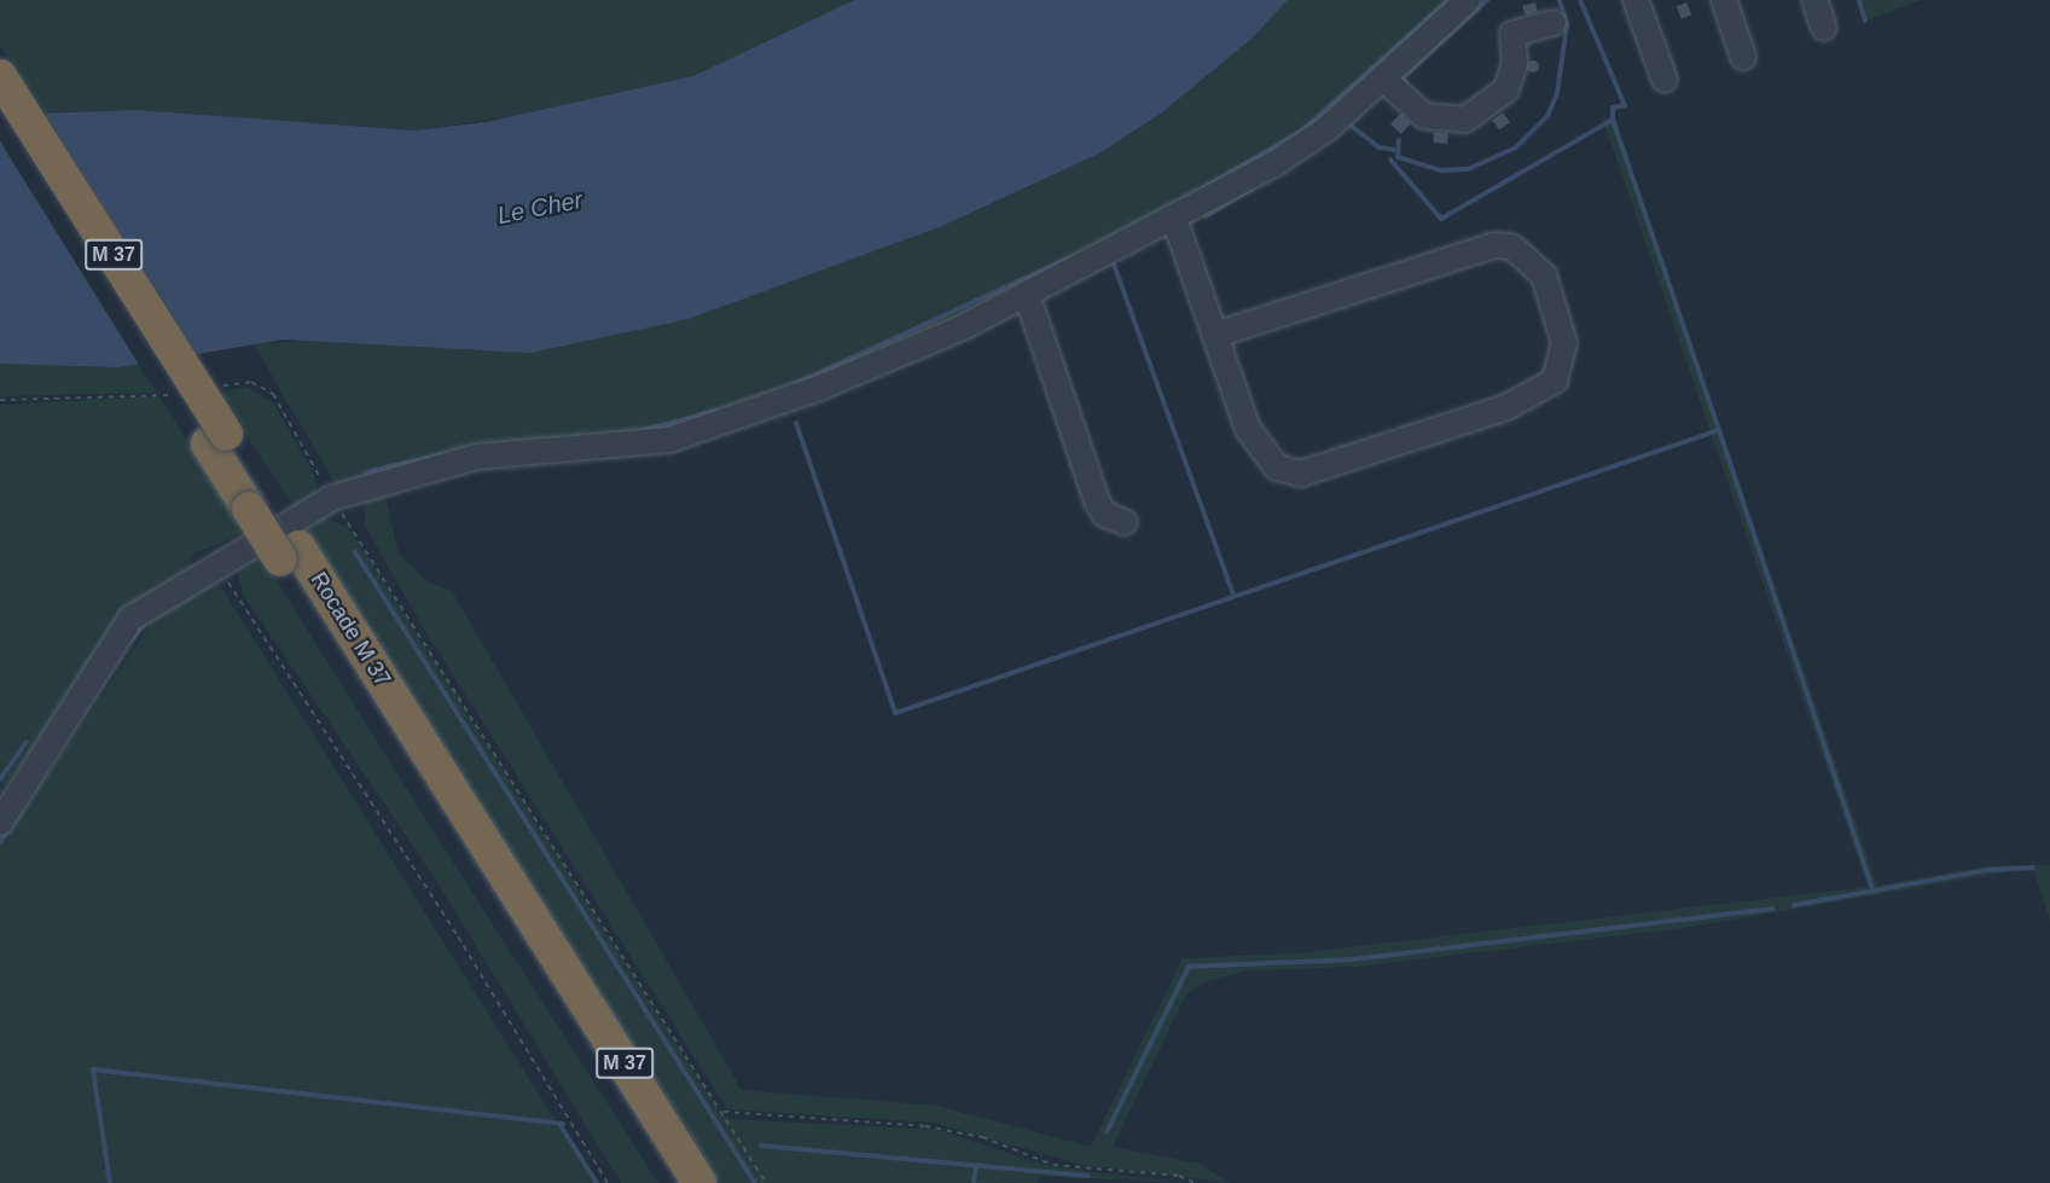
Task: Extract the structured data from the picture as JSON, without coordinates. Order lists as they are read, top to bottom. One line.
{"streets":{"highway":["M 37","Rocade M 37"]},"water":["Le Cher"]}
